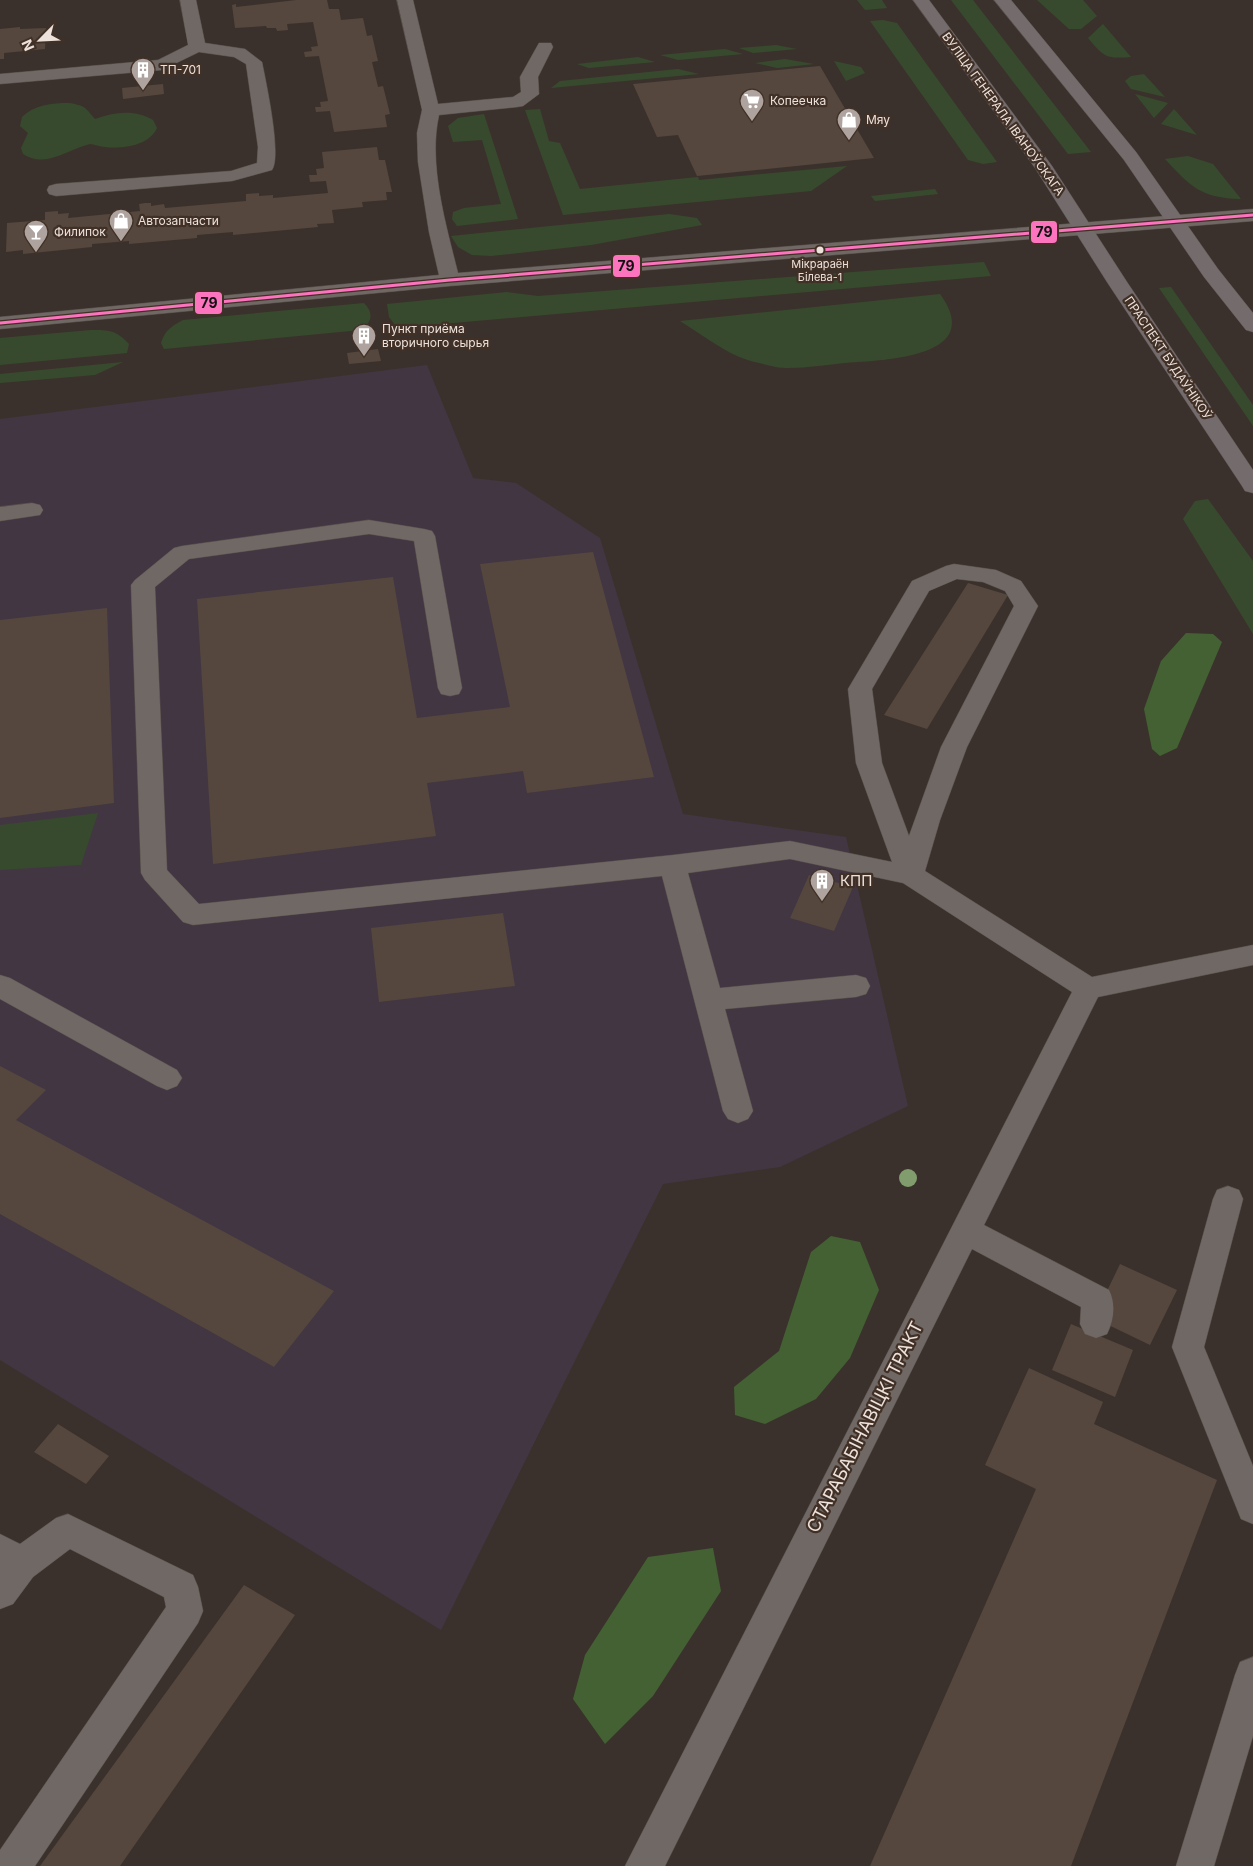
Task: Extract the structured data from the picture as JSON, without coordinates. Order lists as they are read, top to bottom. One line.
{"streets":{"main road":["ВУЛІЦА ГЕНЕРАЛА ІВАНОЎСКАГА","ПРАСПЕКТ БУДАЎНІКОЎ"],"street":["СТАРАБАБІНАВІЦКІ ТРАКТ"]},"crossings":[["ВУЛІЦА ГЕНЕРАЛА ІВАНОЎСКАГА","ПРАСПЕКТ БУДАЎНІКОЎ"]],"places":{"building":["ТП-701","Пункт приёма вторичного сырья","КПП"],"supermarket":["Копеечка"],"shop":["Мяу","Автозапчасти"],"other":["Мікрараён Білева-1"],"bar":["Филипок"]},"lines":["transit line 79"],"north":"bottom left"}
